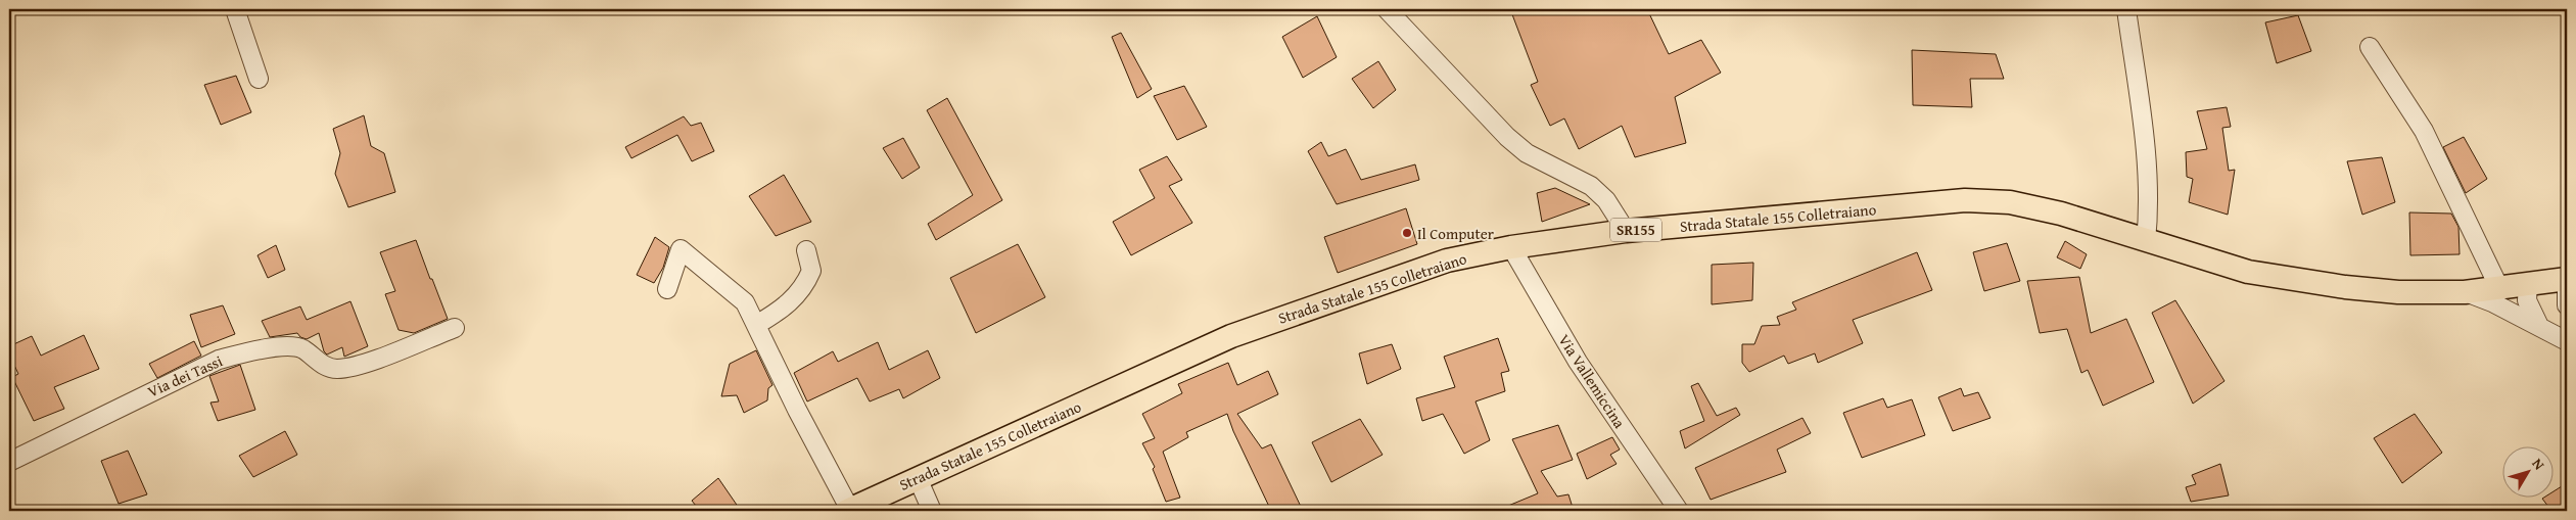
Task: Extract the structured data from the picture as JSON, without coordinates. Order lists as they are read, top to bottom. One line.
{"streets":{"main road":["Strada Statale 155 Colletraiano","SR155"],"street":["Via dei Tassi","Via Vallemiccina"]},"crossings":[["Strada Statale 155 Colletraiano","Via Vallemiccina"]],"places":["Il Computer"],"north":"top right"}
